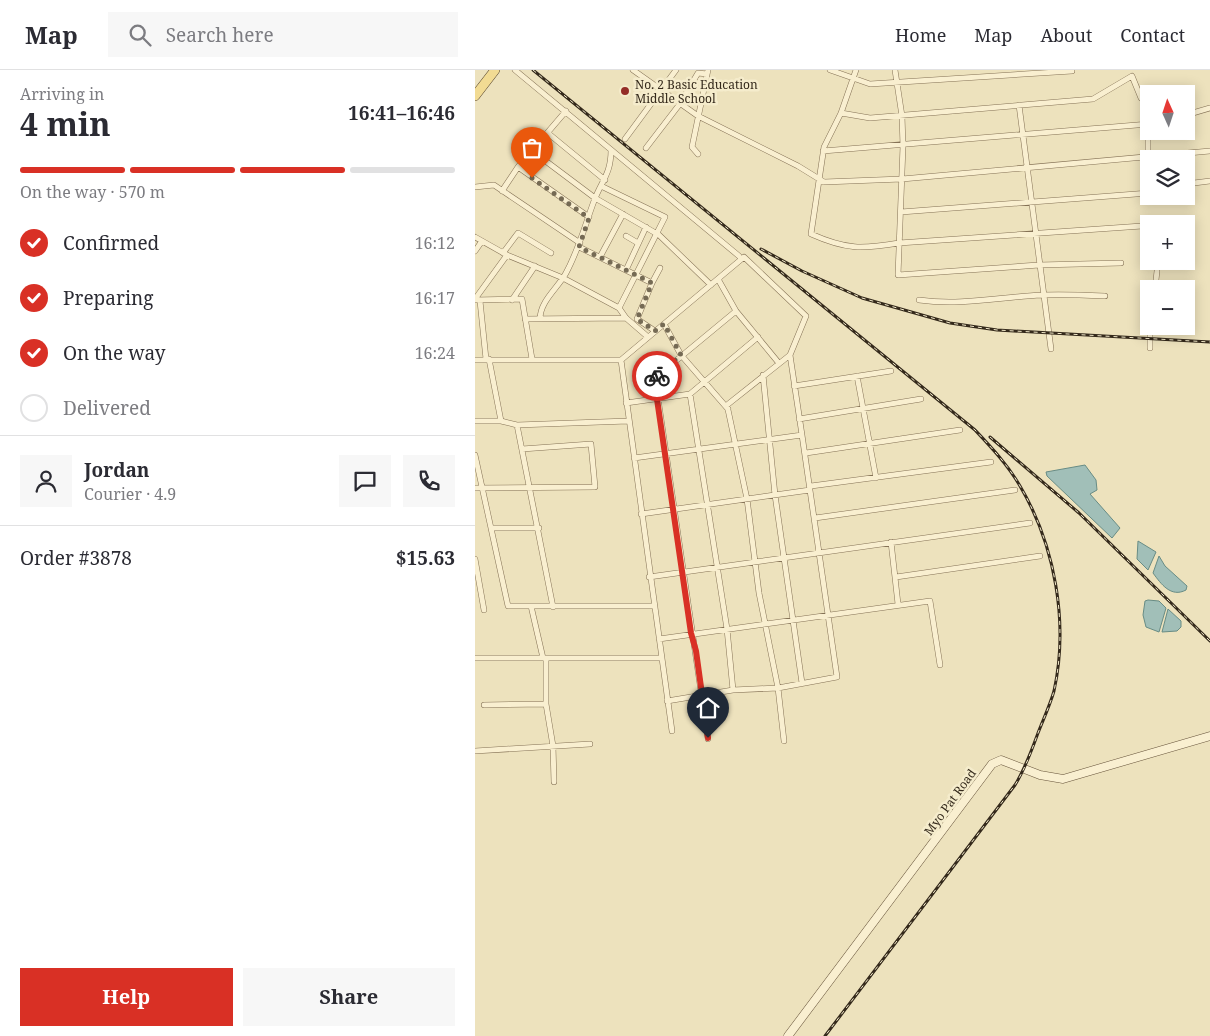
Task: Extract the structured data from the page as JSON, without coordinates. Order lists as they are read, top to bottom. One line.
{"streets":{"main road":["Myo Pat Road"]},"places":["No. 2 Basic Education Middle School"],"north":"top","page":{"header":"Map","search":"Search here","nav":["Home","Map","About","Contact"],"heading":["4 min","Arriving in","16:41–16:46"],"panel":["Jordan","Courier · 4.9","Order #3878","$15.63"],"map_buttons":["+","−"],"bar":"On the way · 570 m","list":[["Confirmed","16:12"],["Preparing","16:17"],["On the way","16:24"],"Delivered"],"buttons":["Help","Share"]}}
